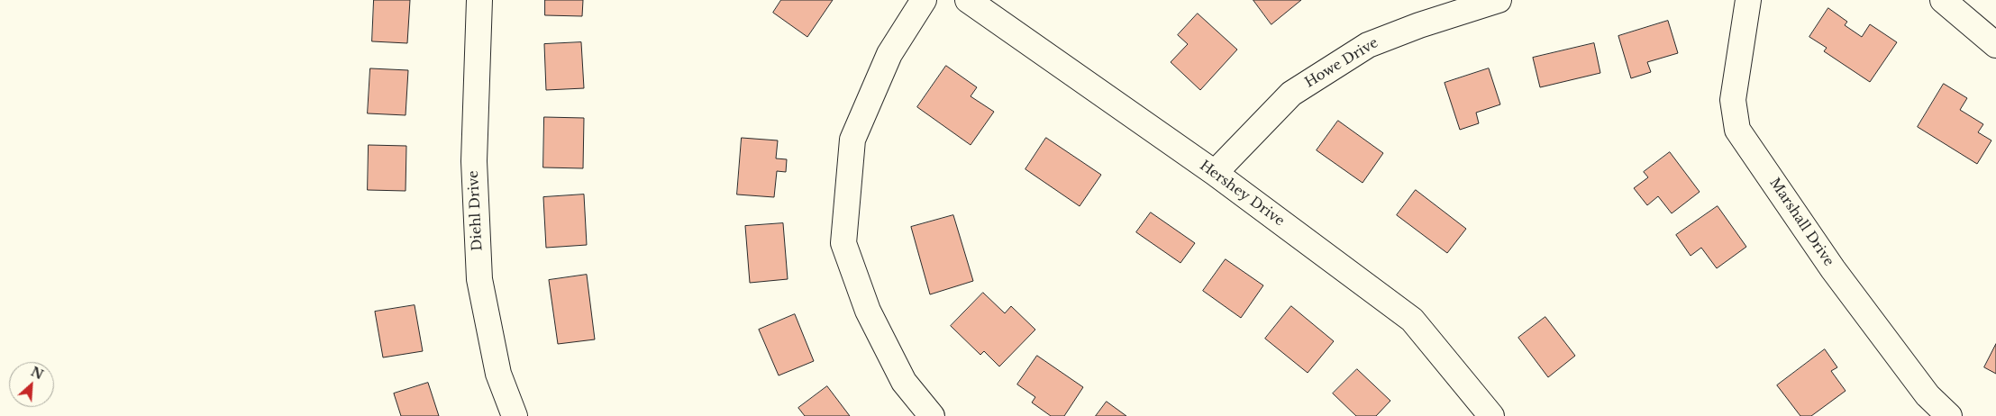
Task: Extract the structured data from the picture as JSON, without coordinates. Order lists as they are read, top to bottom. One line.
{"streets":{"street":["Howe Drive","Hershey Drive","Diehl Drive","Marshall Drive"]},"crossings":[["Howe Drive","Hershey Drive"]],"north":"top right"}
